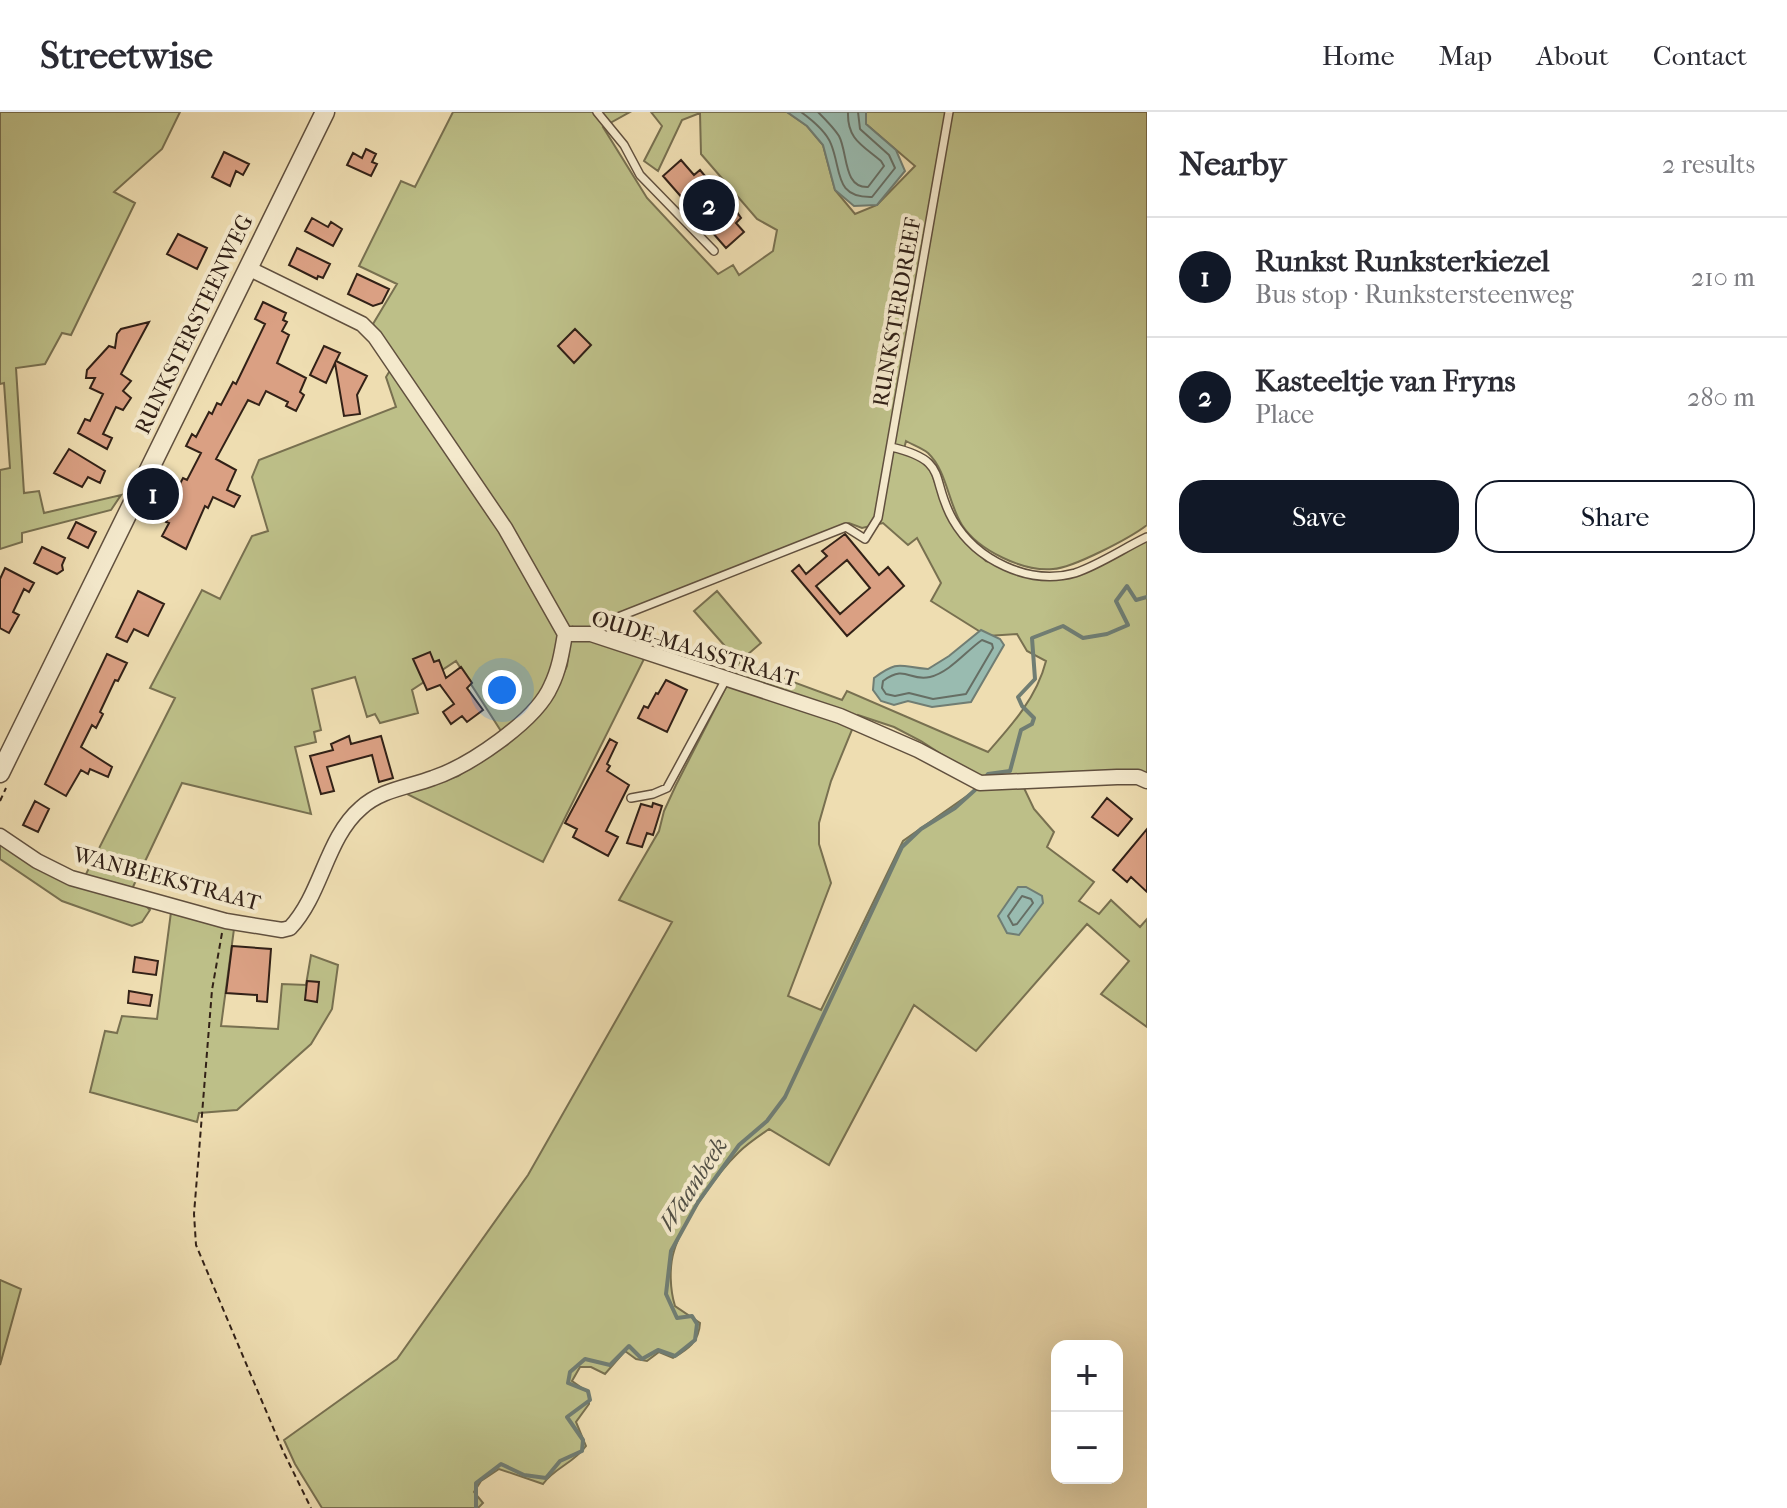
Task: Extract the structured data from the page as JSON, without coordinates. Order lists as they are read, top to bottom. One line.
{"streets":{"street":["RUNKSTERSTEENWEG","OUDE-MAASSTRAAT","WANBEEKSTRAAT"],"lane":["RUNKSTERDREEF"]},"crossings":[["RUNKSTERDREEF","OUDE-MAASSTRAAT"],["RUNKSTERSTEENWEG","OUDE-MAASSTRAAT"],["OUDE-MAASSTRAAT","WANBEEKSTRAAT"]],"water":["Waanbeek"],"page":{"header":"Streetwise","nav":["Home","Map","About","Contact"],"heading":["Nearby","2 results"],"pins":["2","1"],"list":[{"mark":"1","name":"Runkst Runksterkiezel","note":"Bus stop · Runkstersteenweg","value":"210 m"},{"mark":"2","name":"Kasteeltje van Fryns","note":"Place","value":"280 m"}],"buttons":["Save","Share"],"map_buttons":["+","−"]}}
